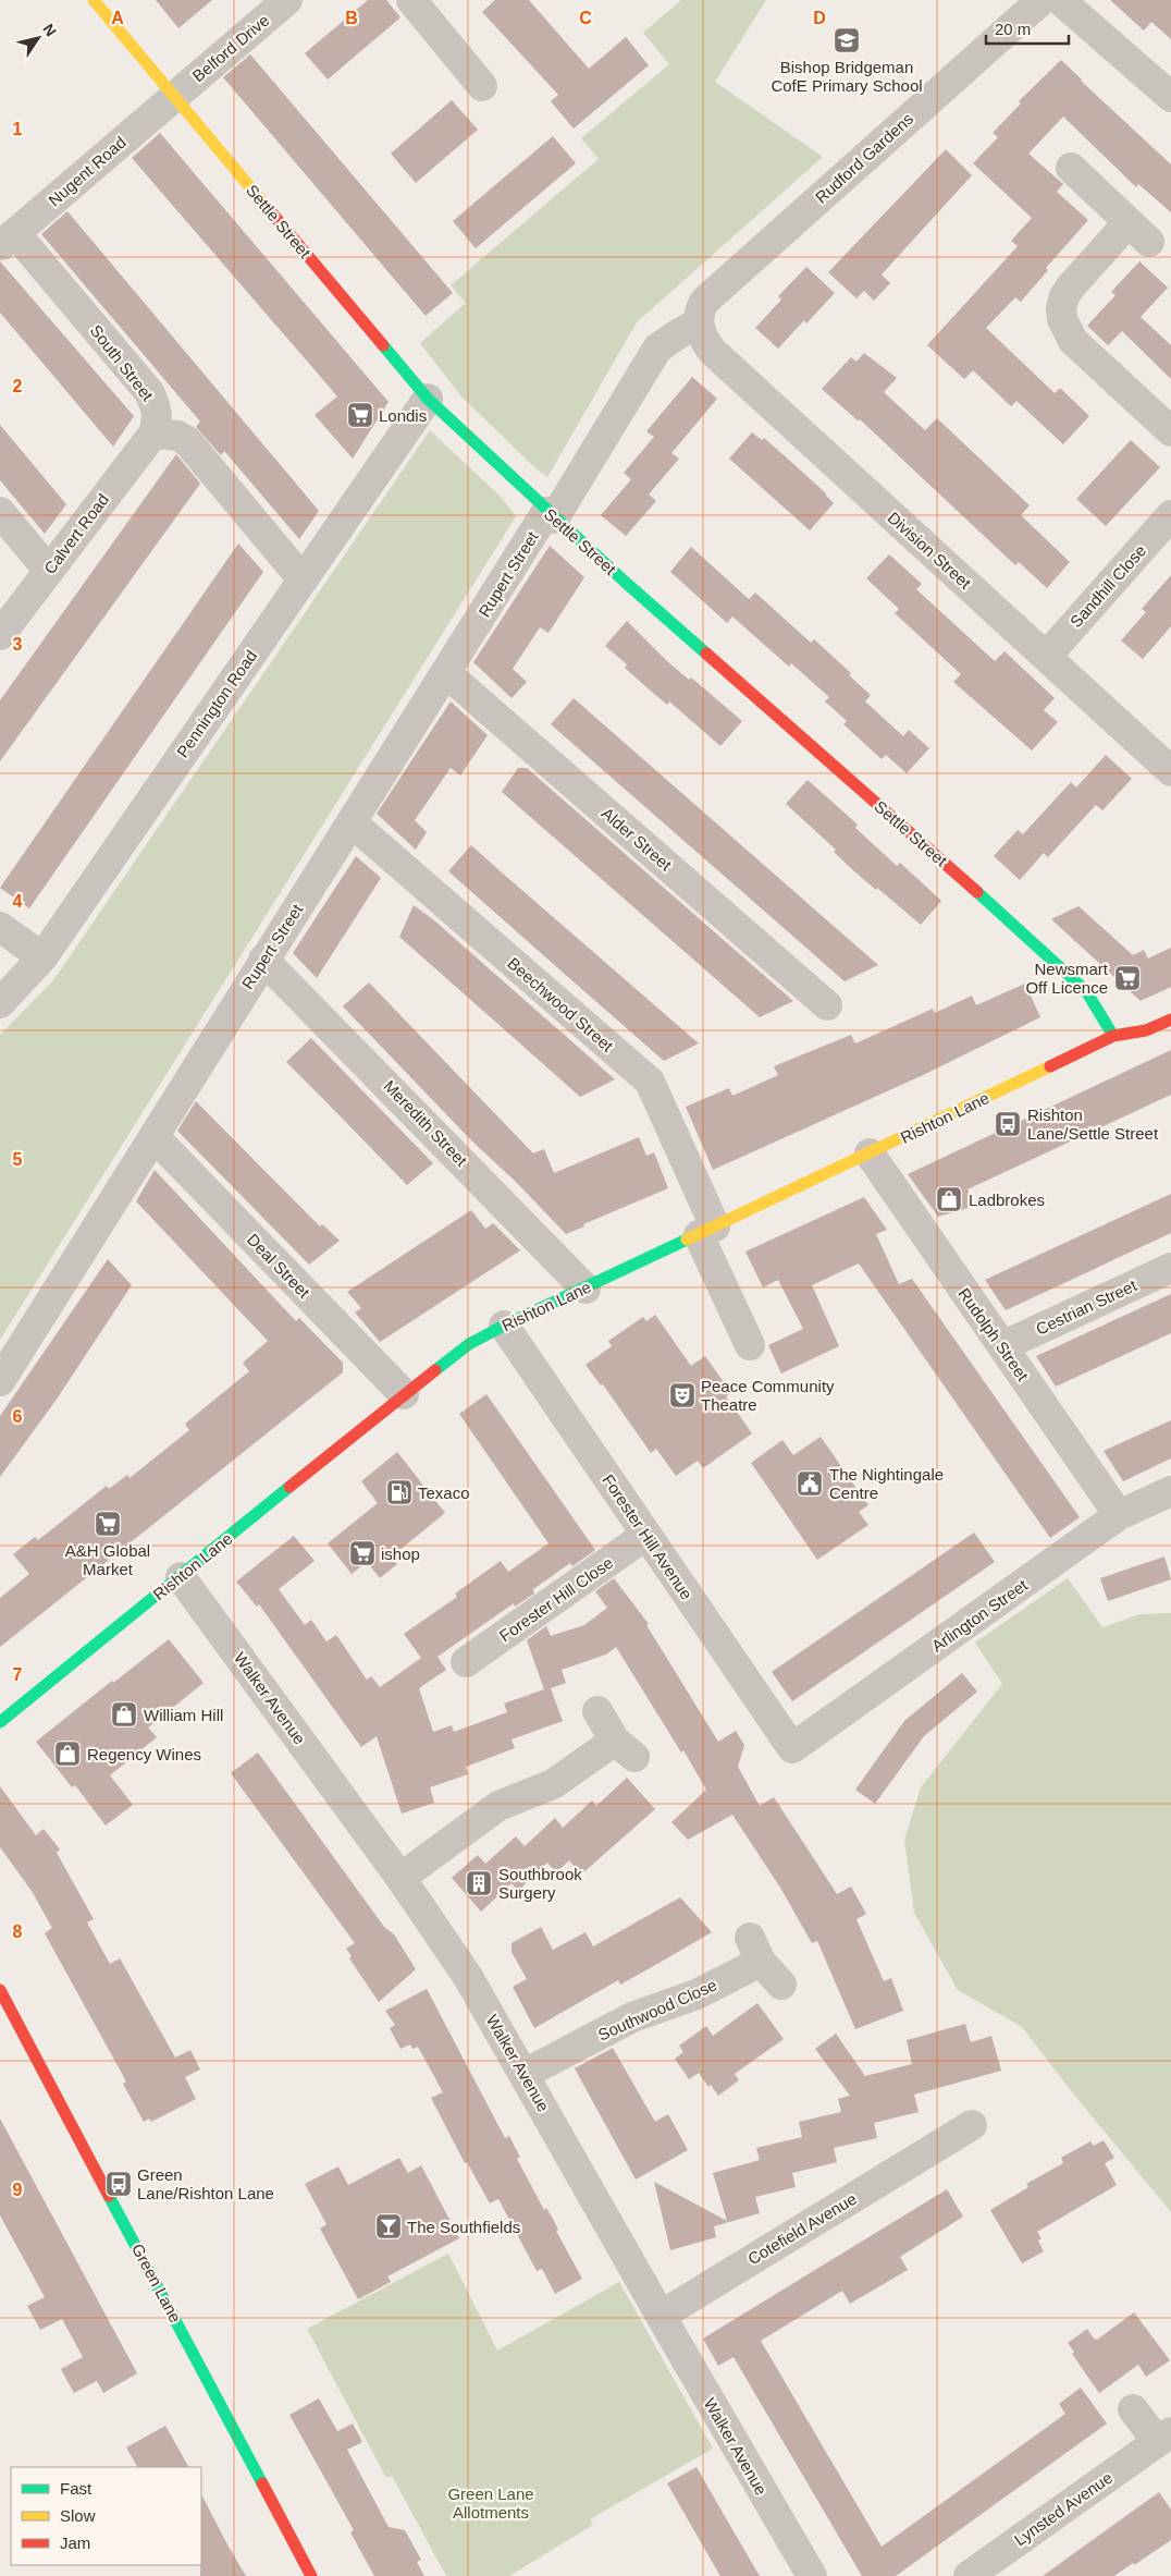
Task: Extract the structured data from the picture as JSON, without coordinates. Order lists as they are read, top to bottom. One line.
{"streets":{"street":["Belford Drive","Rudford Gardens","Nugent Road","Settle Street","South Street","Calvert Road","Division Street","Rupert Street","Sandhill Close","Pennington Road","Alder Street","Beechwood Street","Rishton Lane","Meredith Street","Deal Street","Cestrian Street","Rudolph Street","Forester Hill Avenue","Forester Hill Close","Arlington Street","Walker Avenue","Southwood Close","Cotefield Avenue","Green Lane","Lynsted Avenue"]},"crossings":[["Belford Drive","Nugent Road"],["Belford Drive","Settle Street"],["Rudford Gardens","Division Street"],["Rudford Gardens","Rupert Street"],["Nugent Road","Settle Street"],["Nugent Road","South Street"],["Settle Street","Rupert Street"],["Settle Street","Pennington Road"],["Settle Street","Rishton Lane"],["South Street","Calvert Road"],["Division Street","Rupert Street"],["Division Street","Sandhill Close"],["Rupert Street","Alder Street"],["Rupert Street","Beechwood Street"],["Rupert Street","Meredith Street"],["Rupert Street","Deal Street"],["Beechwood Street","Rishton Lane"],["Rishton Lane","Meredith Street"],["Rishton Lane","Deal Street"],["Rishton Lane","Rudolph Street"],["Rishton Lane","Forester Hill Avenue"],["Rishton Lane","Walker Avenue"],["Cestrian Street","Rudolph Street"],["Rudolph Street","Arlington Street"],["Forester Hill Avenue","Forester Hill Close"],["Forester Hill Avenue","Arlington Street"],["Walker Avenue","Southwood Close"],["Walker Avenue","Cotefield Avenue"]],"parks":["Green Lane Allotments"],"places":{"school or university":["Bishop Bridgeman CofE Primary School"],"supermarket":["Londis","Newsmart Off Licence","A&H Global Market","ishop"],"bus stop":["Rishton Lane/Settle Street","Green Lane/Rishton Lane"],"shop":["Ladbrokes","William Hill","Regency Wines"],"theatre":["Peace Community Theatre"],"public building":["The Nightingale Centre"],"fuel station":["Texaco"],"building":["Southbrook Surgery"],"bar":["The Southfields"]},"legend":["Fast","Slow","Jam"],"scale_bar":"20 m","north":"top right","grid":{"columns":["A","B","C","D"],"rows":["1","2","3","4","5","6","7","8","9"]}}
